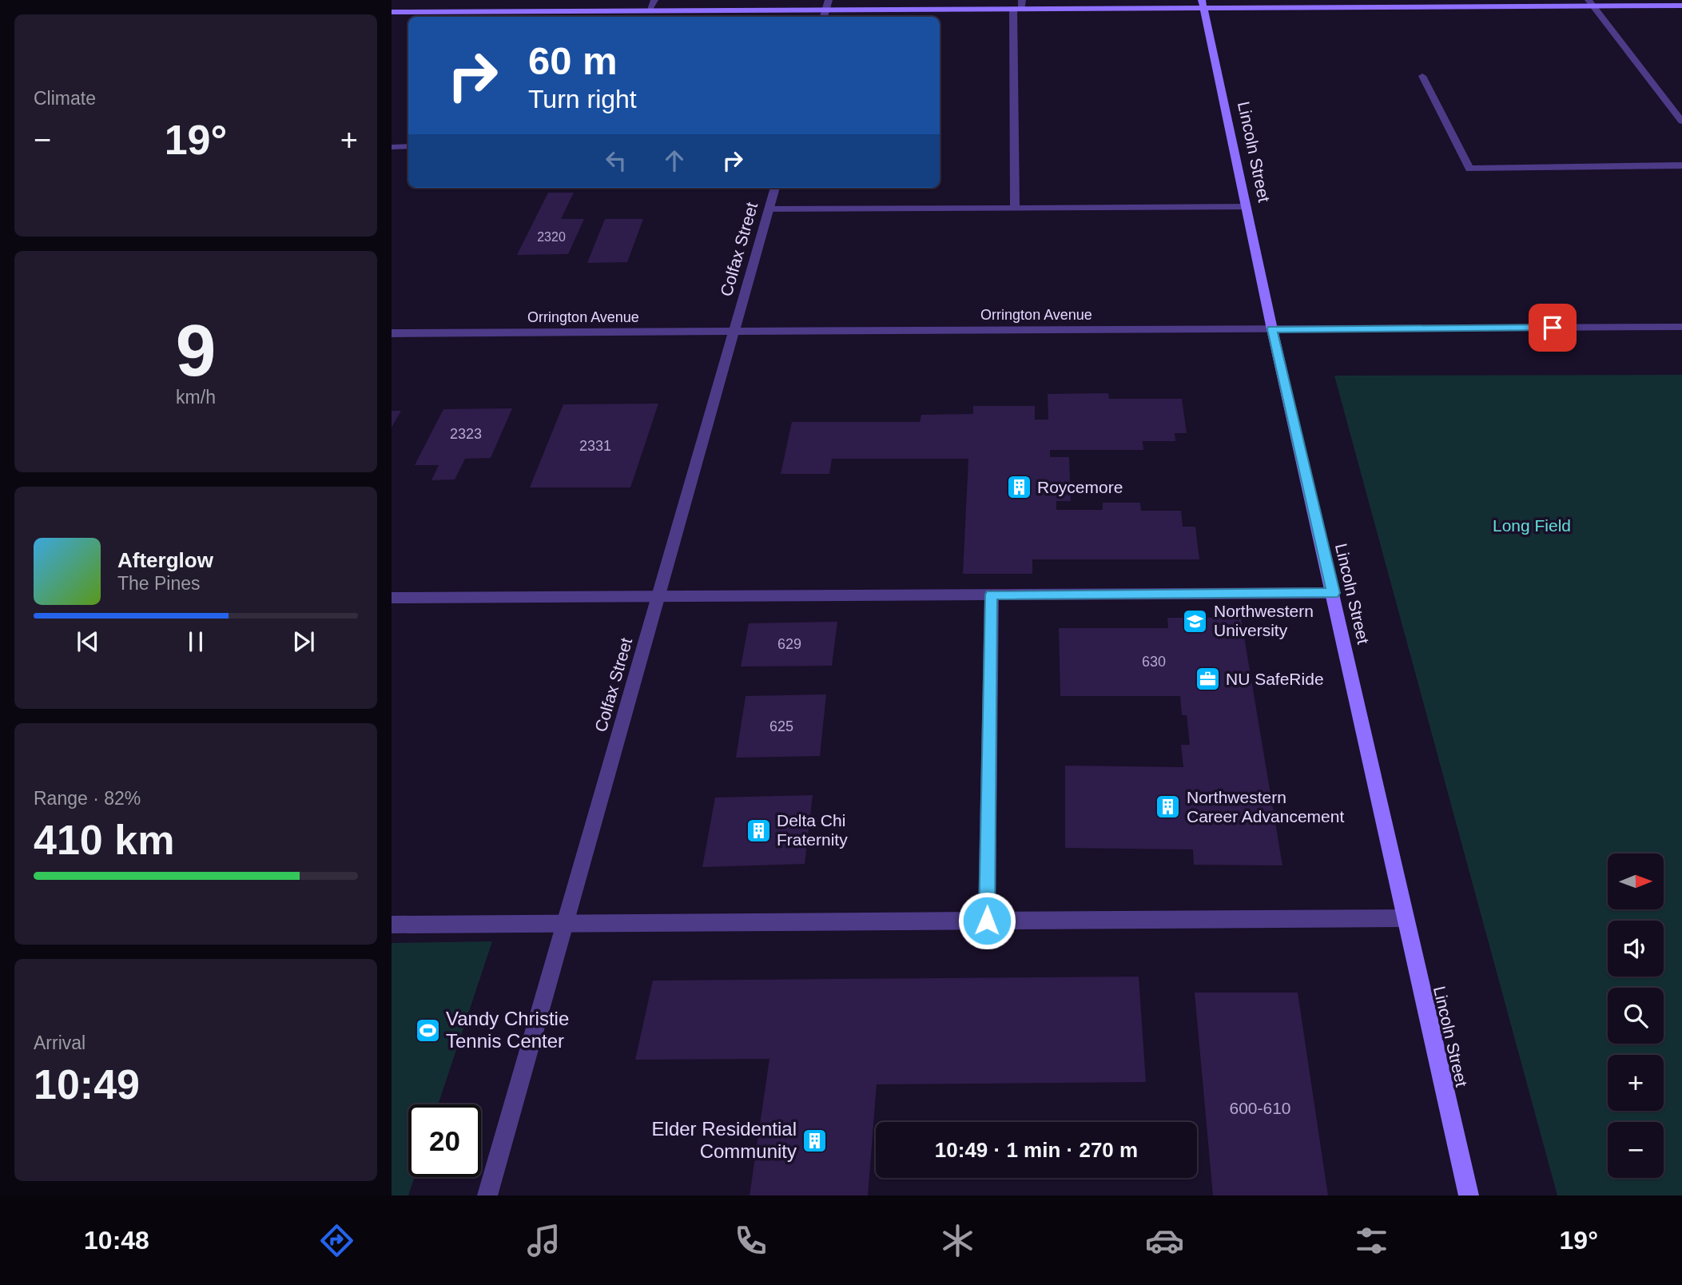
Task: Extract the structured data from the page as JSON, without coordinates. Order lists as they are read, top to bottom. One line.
{"streets":{"street":["Lincoln Street","Colfax Street","Orrington Avenue"]},"crossings":[["Lincoln Street","Orrington Avenue"],["Colfax Street","Orrington Avenue"]],"parks":["Long Field"],"places":{"building":["Roycemore","Northwestern Career Advancement","Delta Chi Fraternity","Elder Residential Community"],"school or university":["Northwestern University"],"office":["NU SafeRide"],"sports":["Vandy Christie Tennis Center"]},"house_numbers":["2320","2323","2331","629","630","625","600-610"],"north":"right","page":{"tile":["Climate",["9","km/h"],["Range · 82%","410 km"],["Arrival","10:49"]],"turn":["60 m","Turn right"],"heat":["−","19°","+"],"song":["Afterglow","The Pines"],"map_buttons":["+","−"],"limit":"20","trip":"10:49 · 1 min · 270 m","tabs":["10:48","19°"]}}
